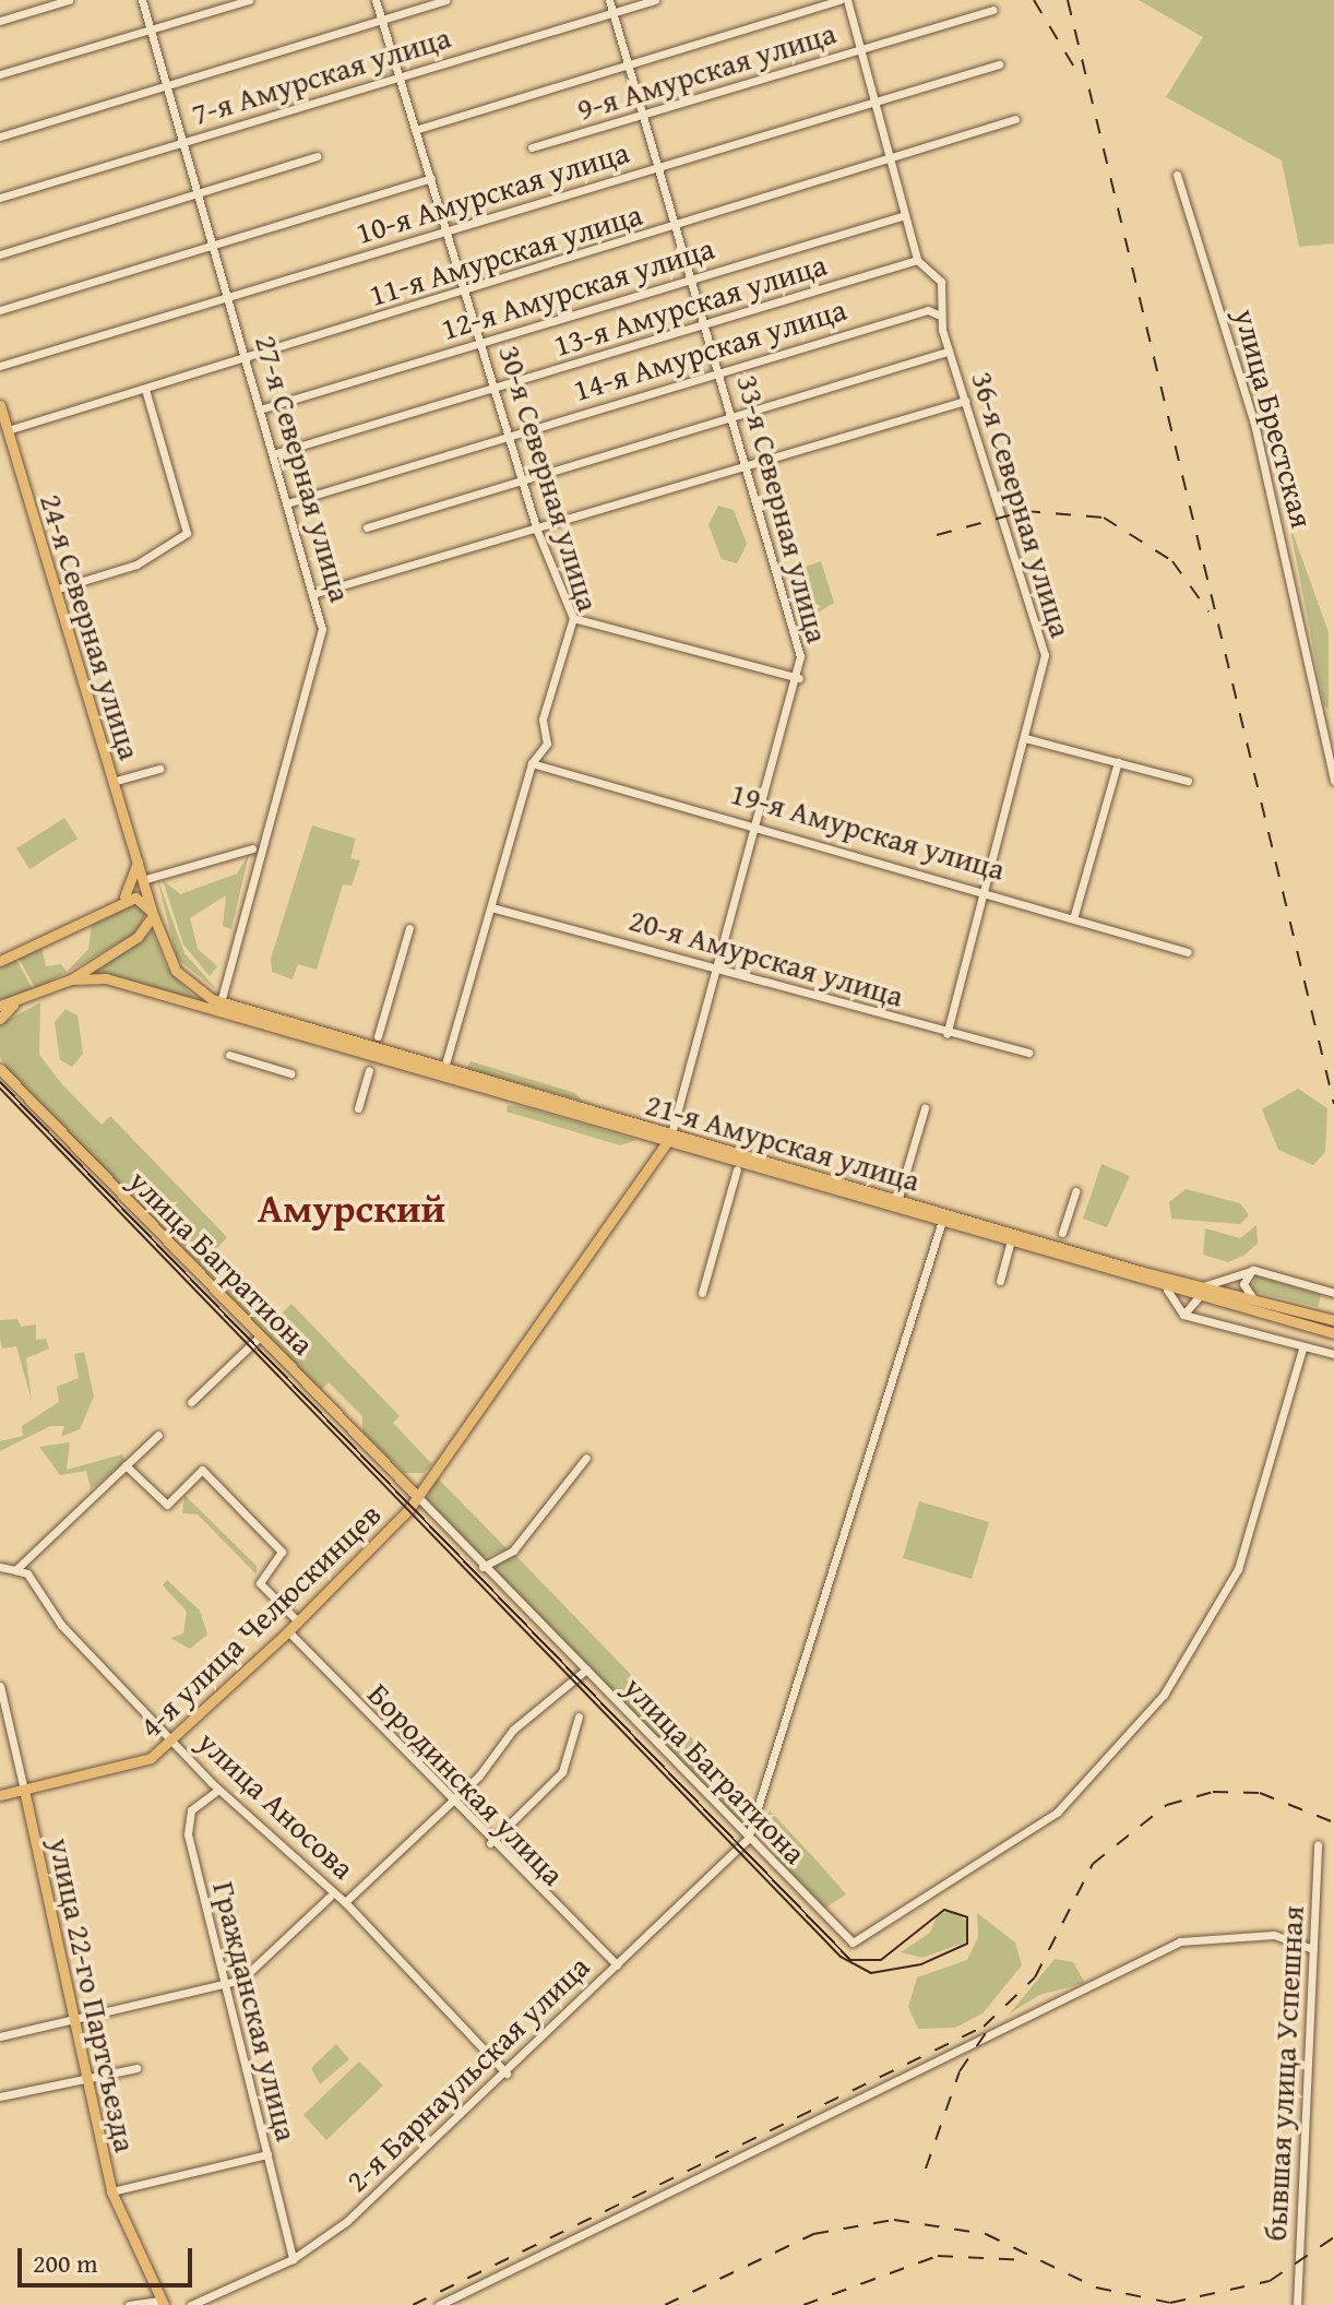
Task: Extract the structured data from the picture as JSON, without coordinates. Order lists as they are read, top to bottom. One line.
{"streets":{"main road":["24-я Северная улица","21-я Амурская улица","улица Багратиона","4-я улица Челюскинцев","улица 22-го Партсъезда"],"street":["9-я Амурская улица","7-я Амурская улица","10-я Амурская улица","11-я Амурская улица","12-я Амурская улица","13-я Амурская улица","14-я Амурская улица","улица Брестская","27-я Северная улица","30-я Северная улица","36-я Северная улица","33-я Северная улица","19-я Амурская улица","20-я Амурская улица","Бородинская улица","улица Аносова","Гражданская улица","2-я Барнаульская улица","бывшая улица Успешная"]},"crossings":[["9-я Амурская улица","36-я Северная улица"],["9-я Амурская улица","33-я Северная улица"],["7-я Амурская улица","27-я Северная улица"],["7-я Амурская улица","30-я Северная улица"],["7-я Амурская улица","33-я Северная улица"],["10-я Амурская улица","27-я Северная улица"],["10-я Амурская улица","30-я Северная улица"],["10-я Амурская улица","36-я Северная улица"],["10-я Амурская улица","33-я Северная улица"],["11-я Амурская улица","27-я Северная улица"],["11-я Амурская улица","30-я Северная улица"],["11-я Амурская улица","36-я Северная улица"],["11-я Амурская улица","33-я Северная улица"],["11-я Амурская улица","24-я Северная улица"],["12-я Амурская улица","27-я Северная улица"],["12-я Амурская улица","30-я Северная улица"],["12-я Амурская улица","36-я Северная улица"],["12-я Амурская улица","33-я Северная улица"],["13-я Амурская улица","27-я Северная улица"],["13-я Амурская улица","30-я Северная улица"],["13-я Амурская улица","36-я Северная улица"],["13-я Амурская улица","33-я Северная улица"],["14-я Амурская улица","27-я Северная улица"],["14-я Амурская улица","30-я Северная улица"],["14-я Амурская улица","36-я Северная улица"],["14-я Амурская улица","33-я Северная улица"],["27-я Северная улица","24-я Северная улица"],["27-я Северная улица","21-я Амурская улица"],["30-я Северная улица","19-я Амурская улица"],["30-я Северная улица","20-я Амурская улица"],["30-я Северная улица","21-я Амурская улица"],["36-я Северная улица","19-я Амурская улица"],["36-я Северная улица","20-я Амурская улица"],["33-я Северная улица","19-я Амурская улица"],["33-я Северная улица","20-я Амурская улица"],["33-я Северная улица","21-я Амурская улица"],["33-я Северная улица","4-я улица Челюскинцев"],["24-я Северная улица","21-я Амурская улица"],["21-я Амурская улица","4-я улица Челюскинцев"],["улица Багратиона","4-я улица Челюскинцев"],["улица Багратиона","2-я Барнаульская улица"],["4-я улица Челюскинцев","Бородинская улица"],["4-я улица Челюскинцев","улица Аносова"],["4-я улица Челюскинцев","улица 22-го Партсъезда"],["Бородинская улица","2-я Барнаульская улица"],["улица Аносова","Гражданская улица"],["улица Аносова","2-я Барнаульская улица"],["Гражданская улица","2-я Барнаульская улица"]],"districts":["Амурский"],"scale_bar":"200 m"}
